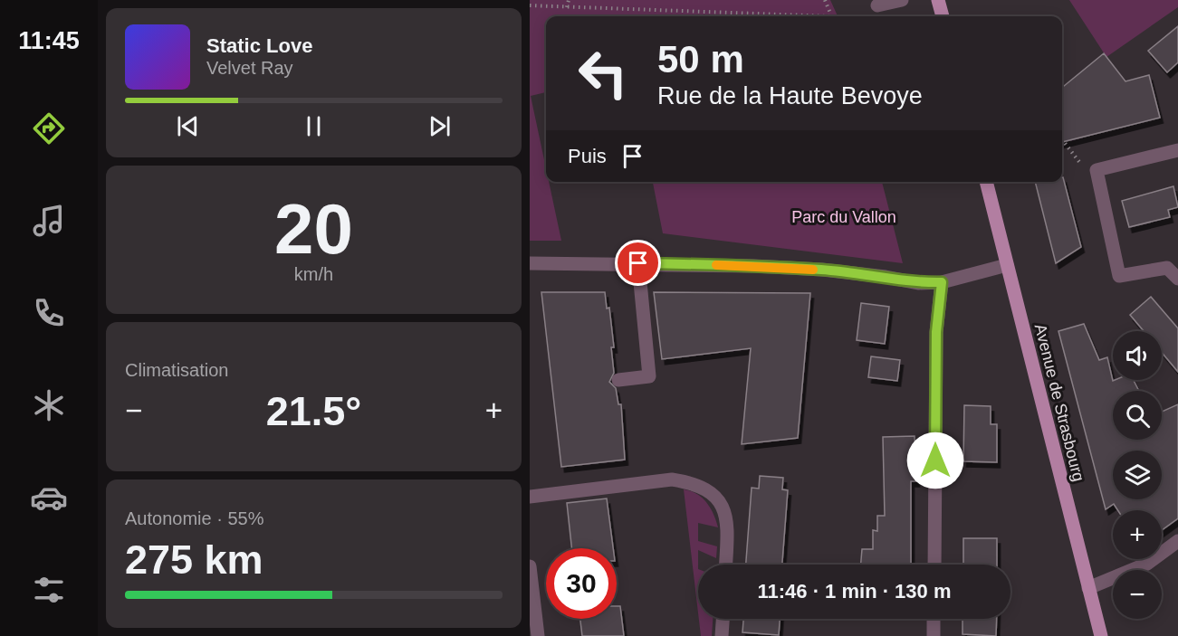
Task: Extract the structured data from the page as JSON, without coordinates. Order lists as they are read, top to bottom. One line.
{"streets":{"main road":["Avenue de Strasbourg"]},"parks":["Parc du Vallon"],"page":{"tabs":"11:45","turn":["50 m","Rue de la Haute Bevoye"],"song":["Static Love","Velvet Ray"],"then":"Puis","tile":[["20","km/h"],"Climatisation",["Autonomie · 55%","275 km"]],"map_buttons":["+","−"],"heat":["−","21.5°","+"],"limit":"30","trip":"11:46 · 1 min · 130 m"}}
